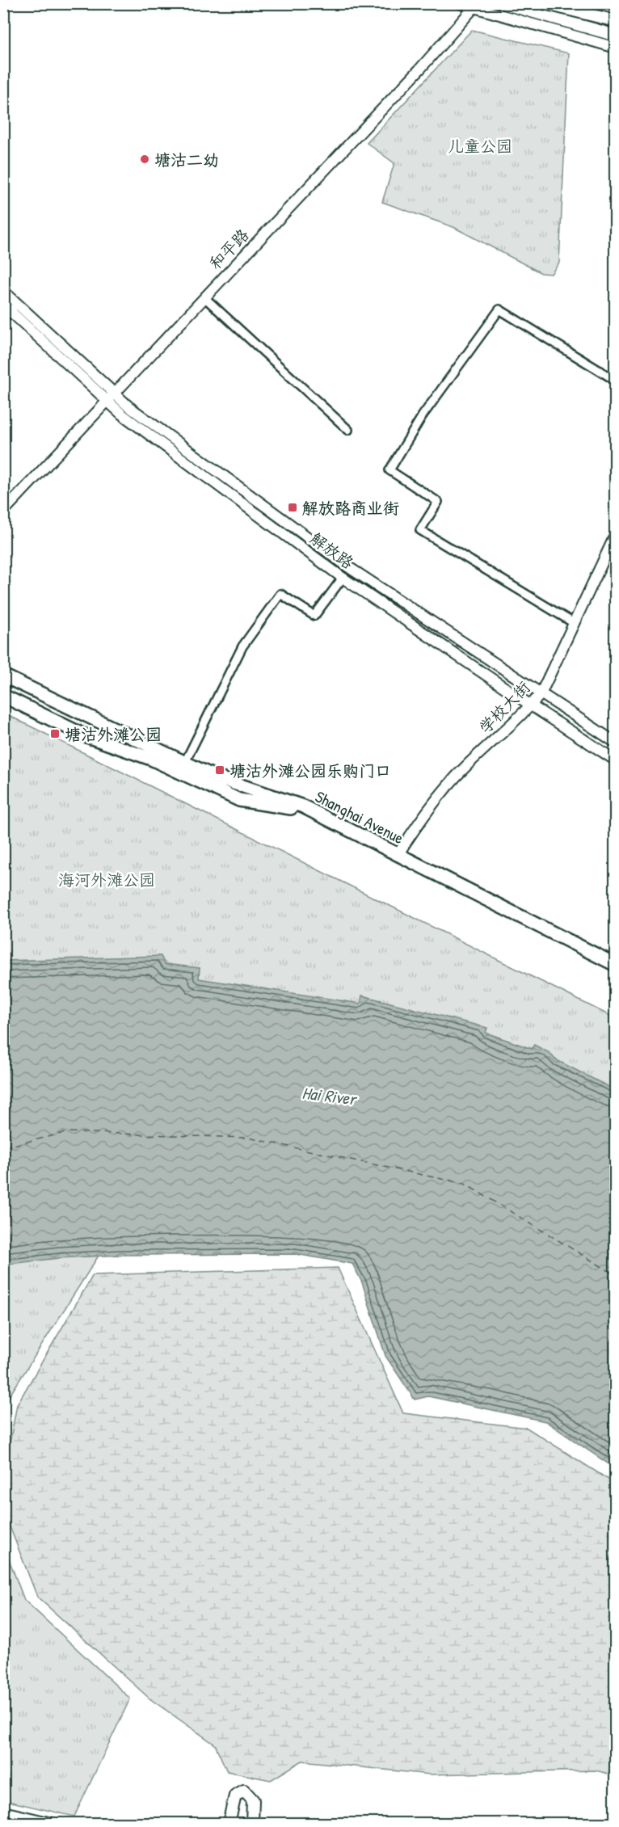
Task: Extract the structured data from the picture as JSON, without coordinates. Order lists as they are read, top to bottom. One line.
{"streets":{"main road":["Shanghai Avenue"],"street":["和平路","解放路","学校大街"]},"crossings":[["和平路","解放路"],["解放路","学校大街"],["学校大街","Shanghai Avenue"]],"water":["Hai River"],"parks":["儿童公园","海河外滩公园"],"places":{"other":["塘沽二幼"],"transit":["解放路商业街","塘沽外滩公园","塘沽外滩公园乐购门口"]}}
